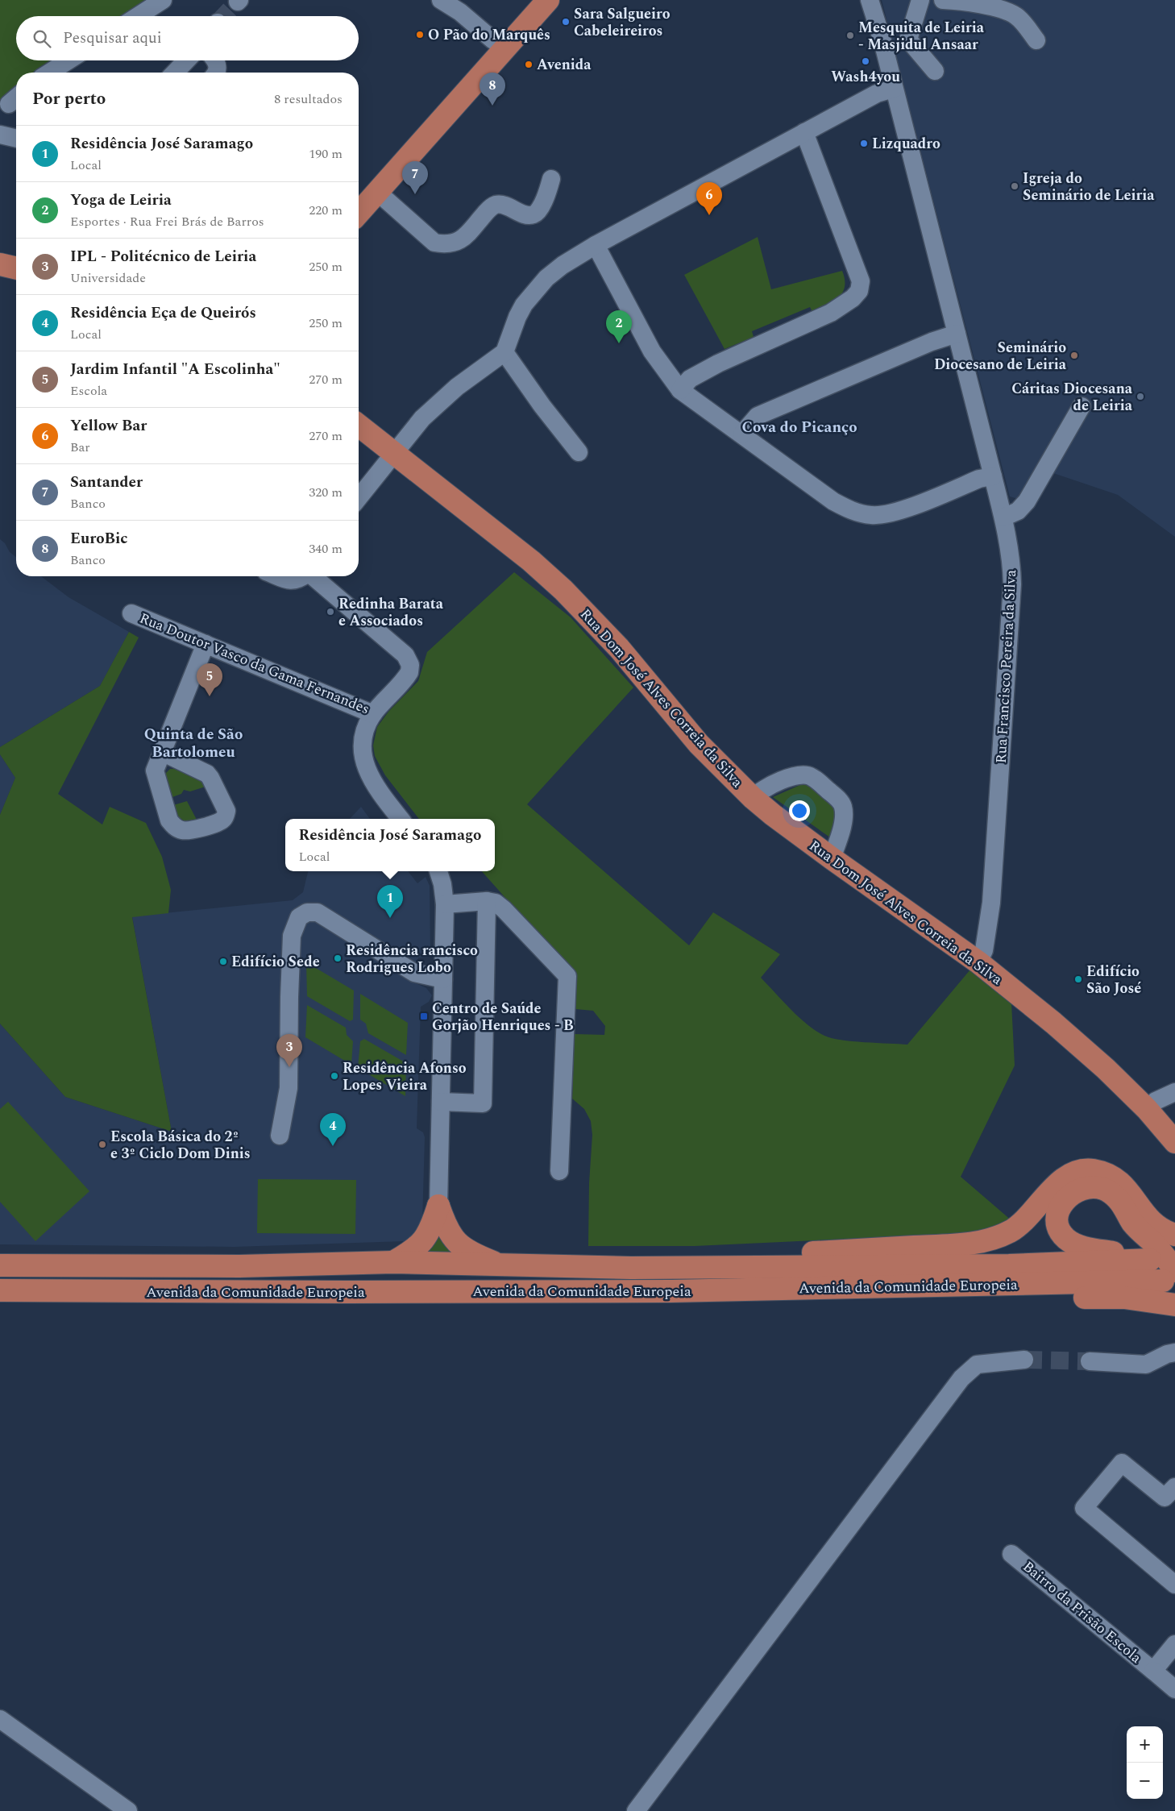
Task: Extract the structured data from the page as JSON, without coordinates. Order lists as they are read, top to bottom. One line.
{"streets":{"main road":["Rua Dom José Alves Correia da Silva","Avenida da Comunidade Europeia"],"street":["Rua Doutor Vasco da Gama Fernandes","Rua Francisco Pereira da Silva","Bairro da Prisão Escola"]},"crossings":[["Rua Francisco Pereira da Silva","Rua Dom José Alves Correia da Silva"]],"districts":["Cova do Picanço","Quinta de São Bartolomeu"],"places":{"other":["Sara Salgueiro Cabeleireiros","O Pão do Marquês","Mesquita de Leiria - Masjidul Ansaar","Wash4you","Avenida","Lizquadro","Igreja do Seminário de Leiria","Seminário Diocesano de Leiria","Cáritas Diocesana de Leiria","Redinha Barata e Associados","Residência rancisco Rodrigues Lobo","Edifício Sede","Edifício São José","Residência Afonso Lopes Vieira","Escola Básica do 2º e 3º Ciclo Dom Dinis"],"transit":["Centro de Saúde Gorjão Henriques - B"]},"page":{"search":"Pesquisar aqui","pins":["8","7","6","2","5","1","3","4"],"heading":["Por perto","8 resultados"],"list":[{"mark":"1","name":"Residência José Saramago","note":"Local","value":"190 m"},{"mark":"2","name":"Yoga de Leiria","note":"Esportes · Rua Frei Brás de Barros","value":"220 m"},{"mark":"3","name":"IPL - Politécnico de Leiria","note":"Universidade","value":"250 m"},{"mark":"4","name":"Residência Eça de Queirós","note":"Local","value":"250 m"},{"mark":"5","name":"Jardim Infantil \"A Escolinha\"","note":"Escola","value":"270 m"},{"mark":"6","name":"Yellow Bar","note":"Bar","value":"270 m"},{"mark":"7","name":"Santander","note":"Banco","value":"320 m"},{"mark":"8","name":"EuroBic","note":"Banco","value":"340 m"}],"popup":["Residência José Saramago","Local"],"map_buttons":["+","−"]}}
